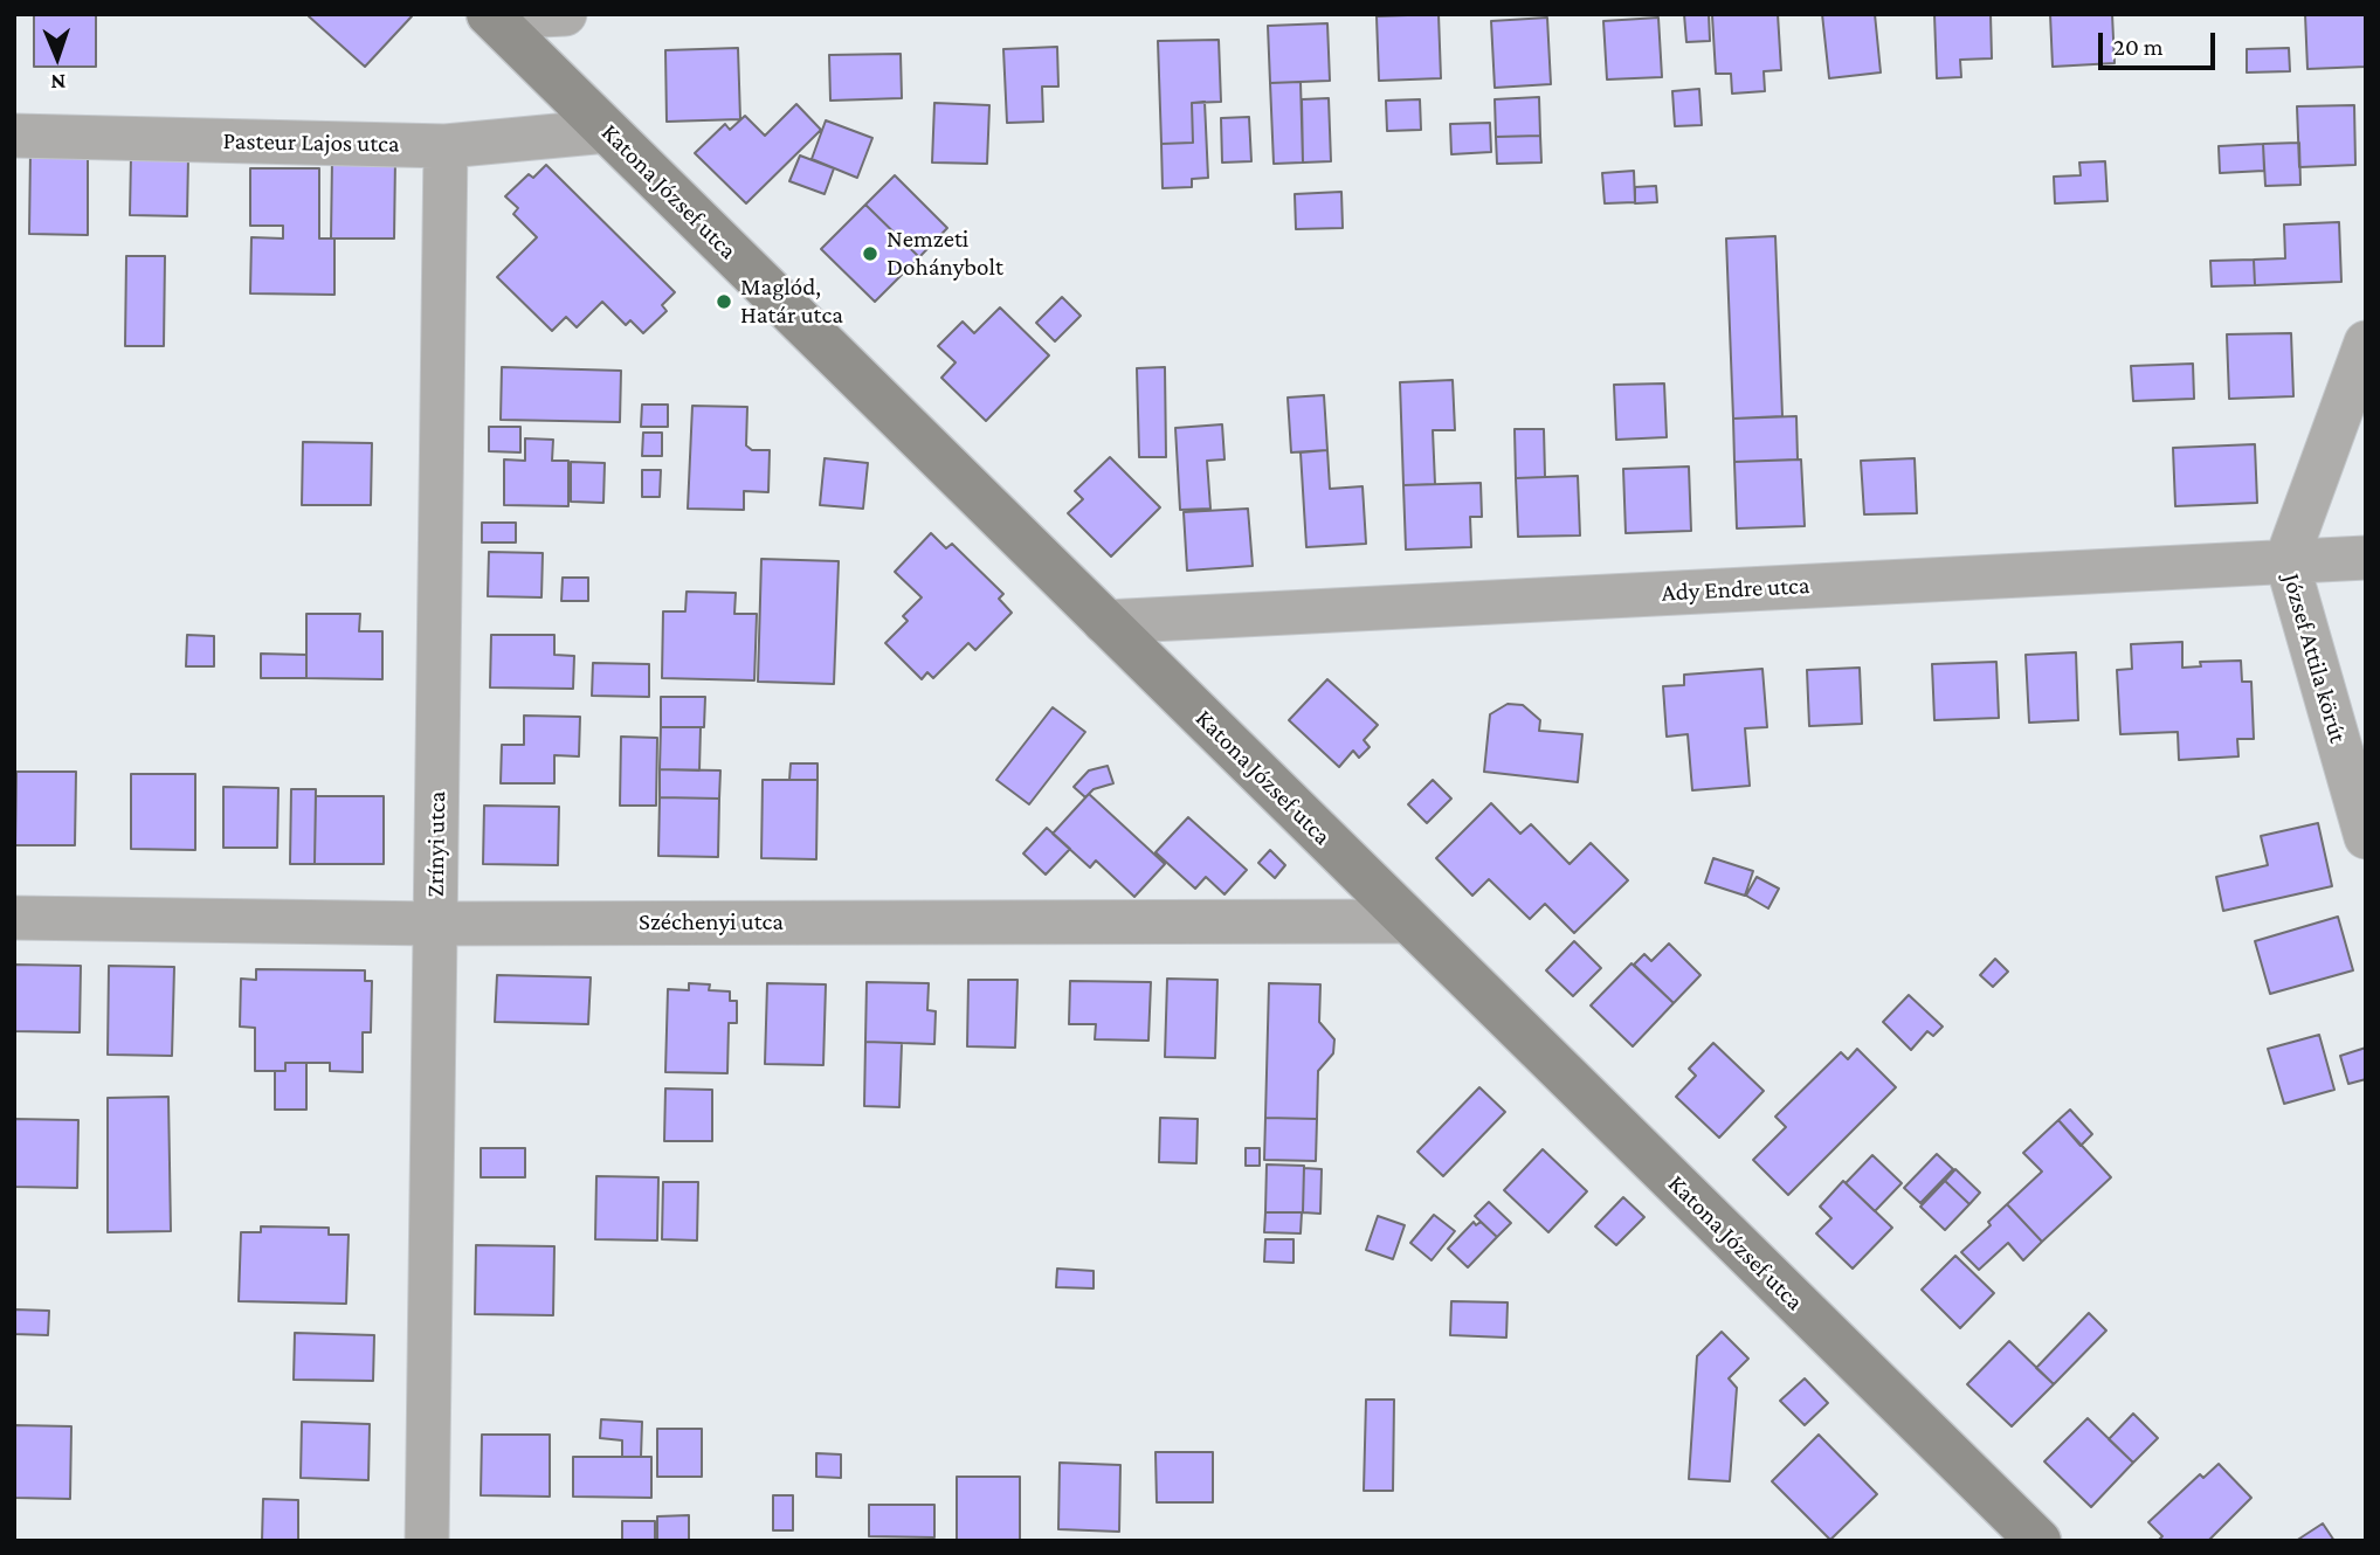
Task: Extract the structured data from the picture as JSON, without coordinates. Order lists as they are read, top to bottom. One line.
{"streets":{"main road":["Katona József utca"],"street":["Pasteur Lajos utca","Ady Endre utca","József Attila körút","Zrínyi utca","Széchenyi utca"]},"crossings":[["Pasteur Lajos utca","Katona József utca"],["Pasteur Lajos utca","Zrínyi utca"],["Katona József utca","Ady Endre utca"],["Katona József utca","Széchenyi utca"],["Ady Endre utca","József Attila körút"],["Zrínyi utca","Széchenyi utca"]],"places":["Nemzeti Dohánybolt","Maglód, Határ utca"],"scale_bar":"20 m","north":"bottom"}
